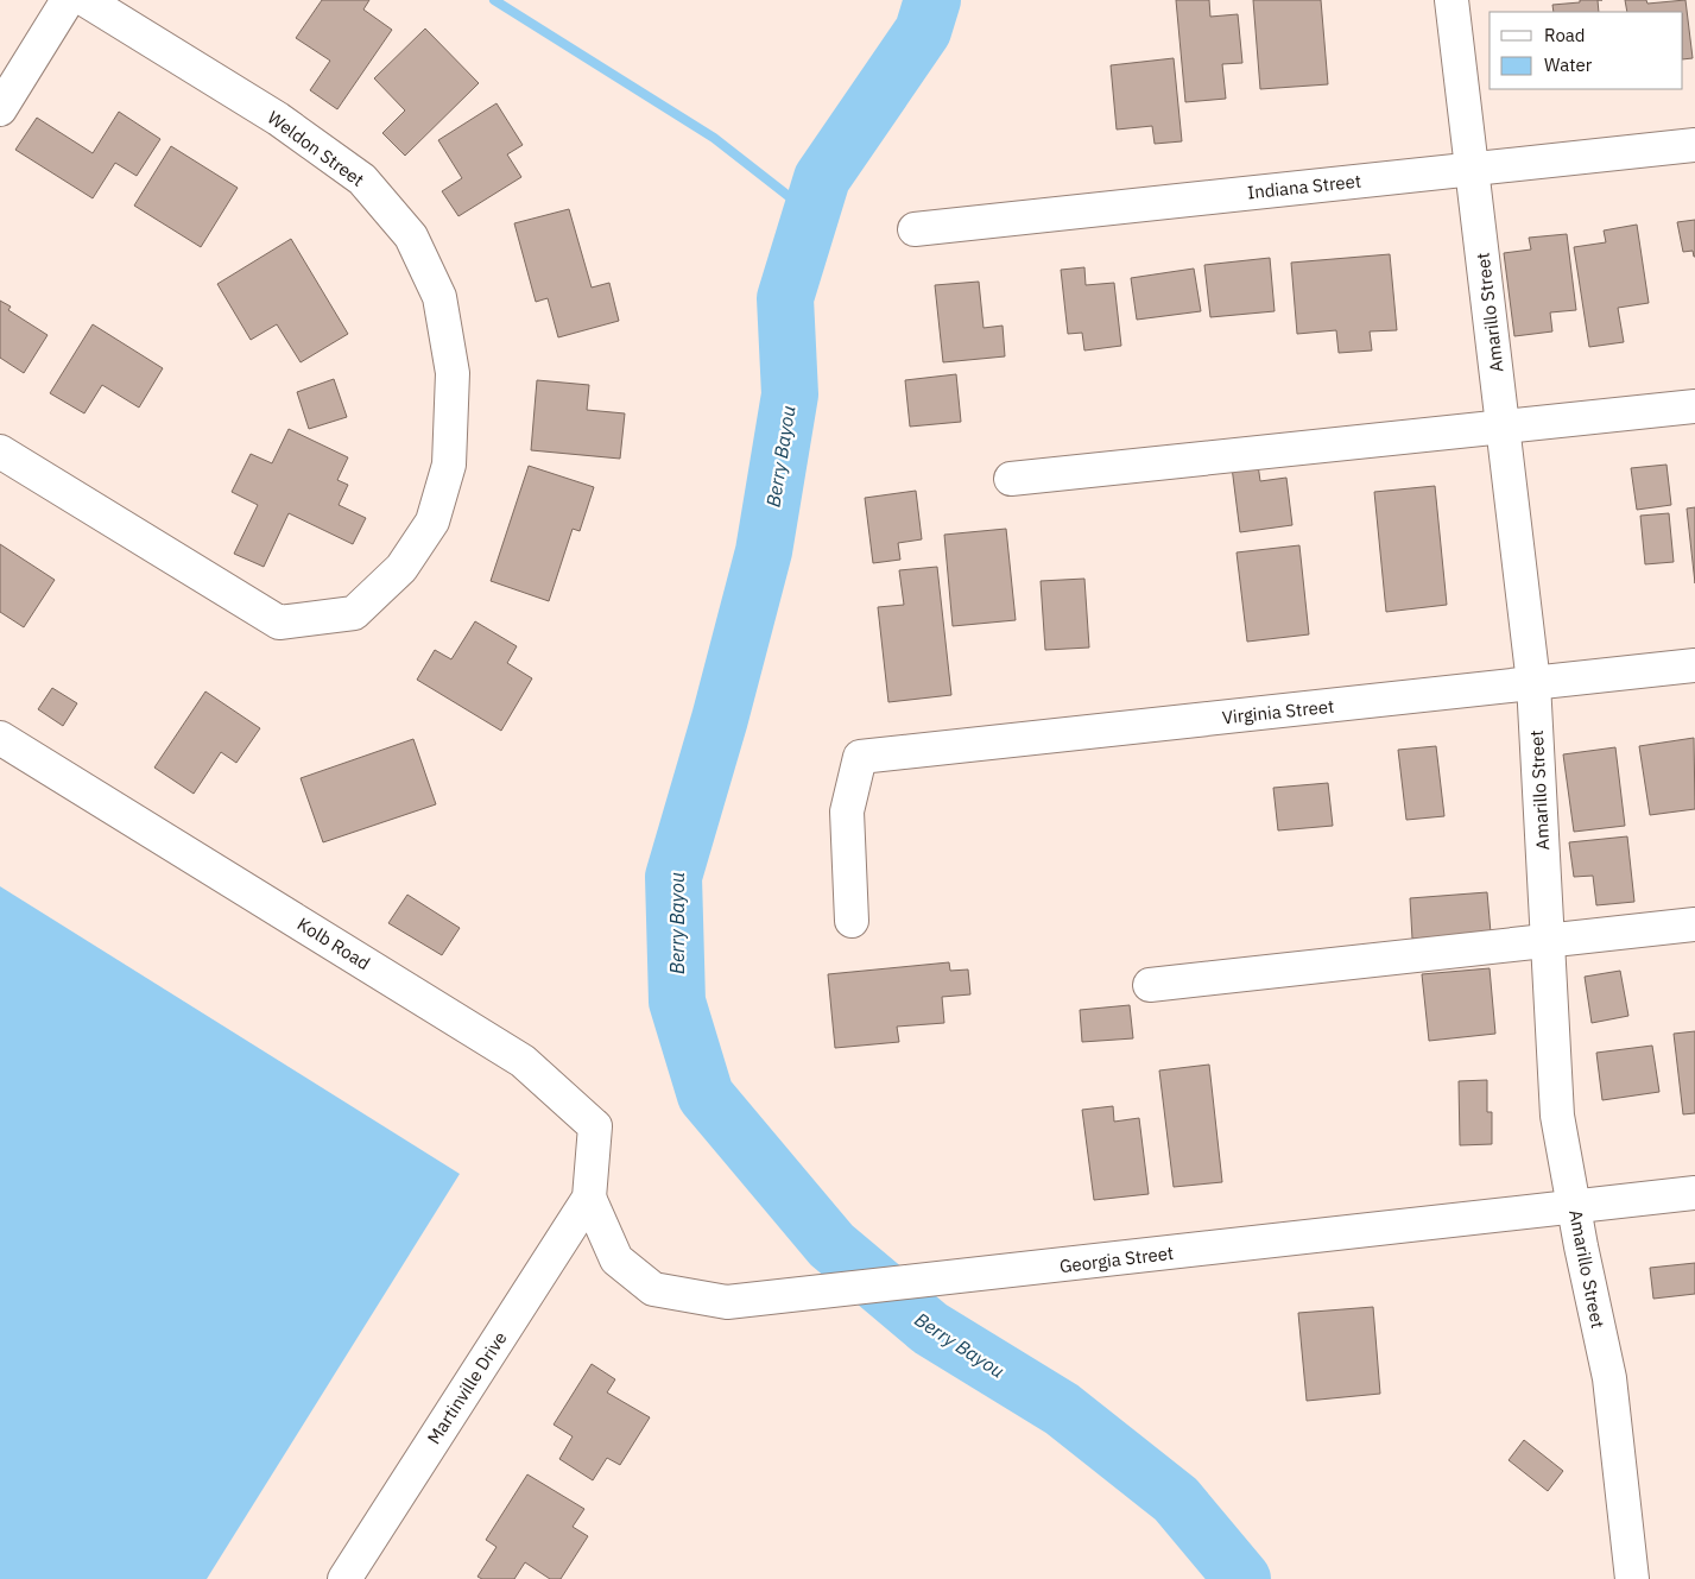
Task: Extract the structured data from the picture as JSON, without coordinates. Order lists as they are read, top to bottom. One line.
{"streets":{"street":["Weldon Street","Indiana Street","Amarillo Street","Virginia Street","Kolb Road","Georgia Street","Martinville Drive"]},"crossings":[["Indiana Street","Amarillo Street"],["Amarillo Street","Virginia Street"],["Amarillo Street","Georgia Street"],["Kolb Road","Georgia Street"],["Kolb Road","Martinville Drive"],["Georgia Street","Martinville Drive"]],"water":["Berry Bayou"],"legend":["Road","Water"]}
